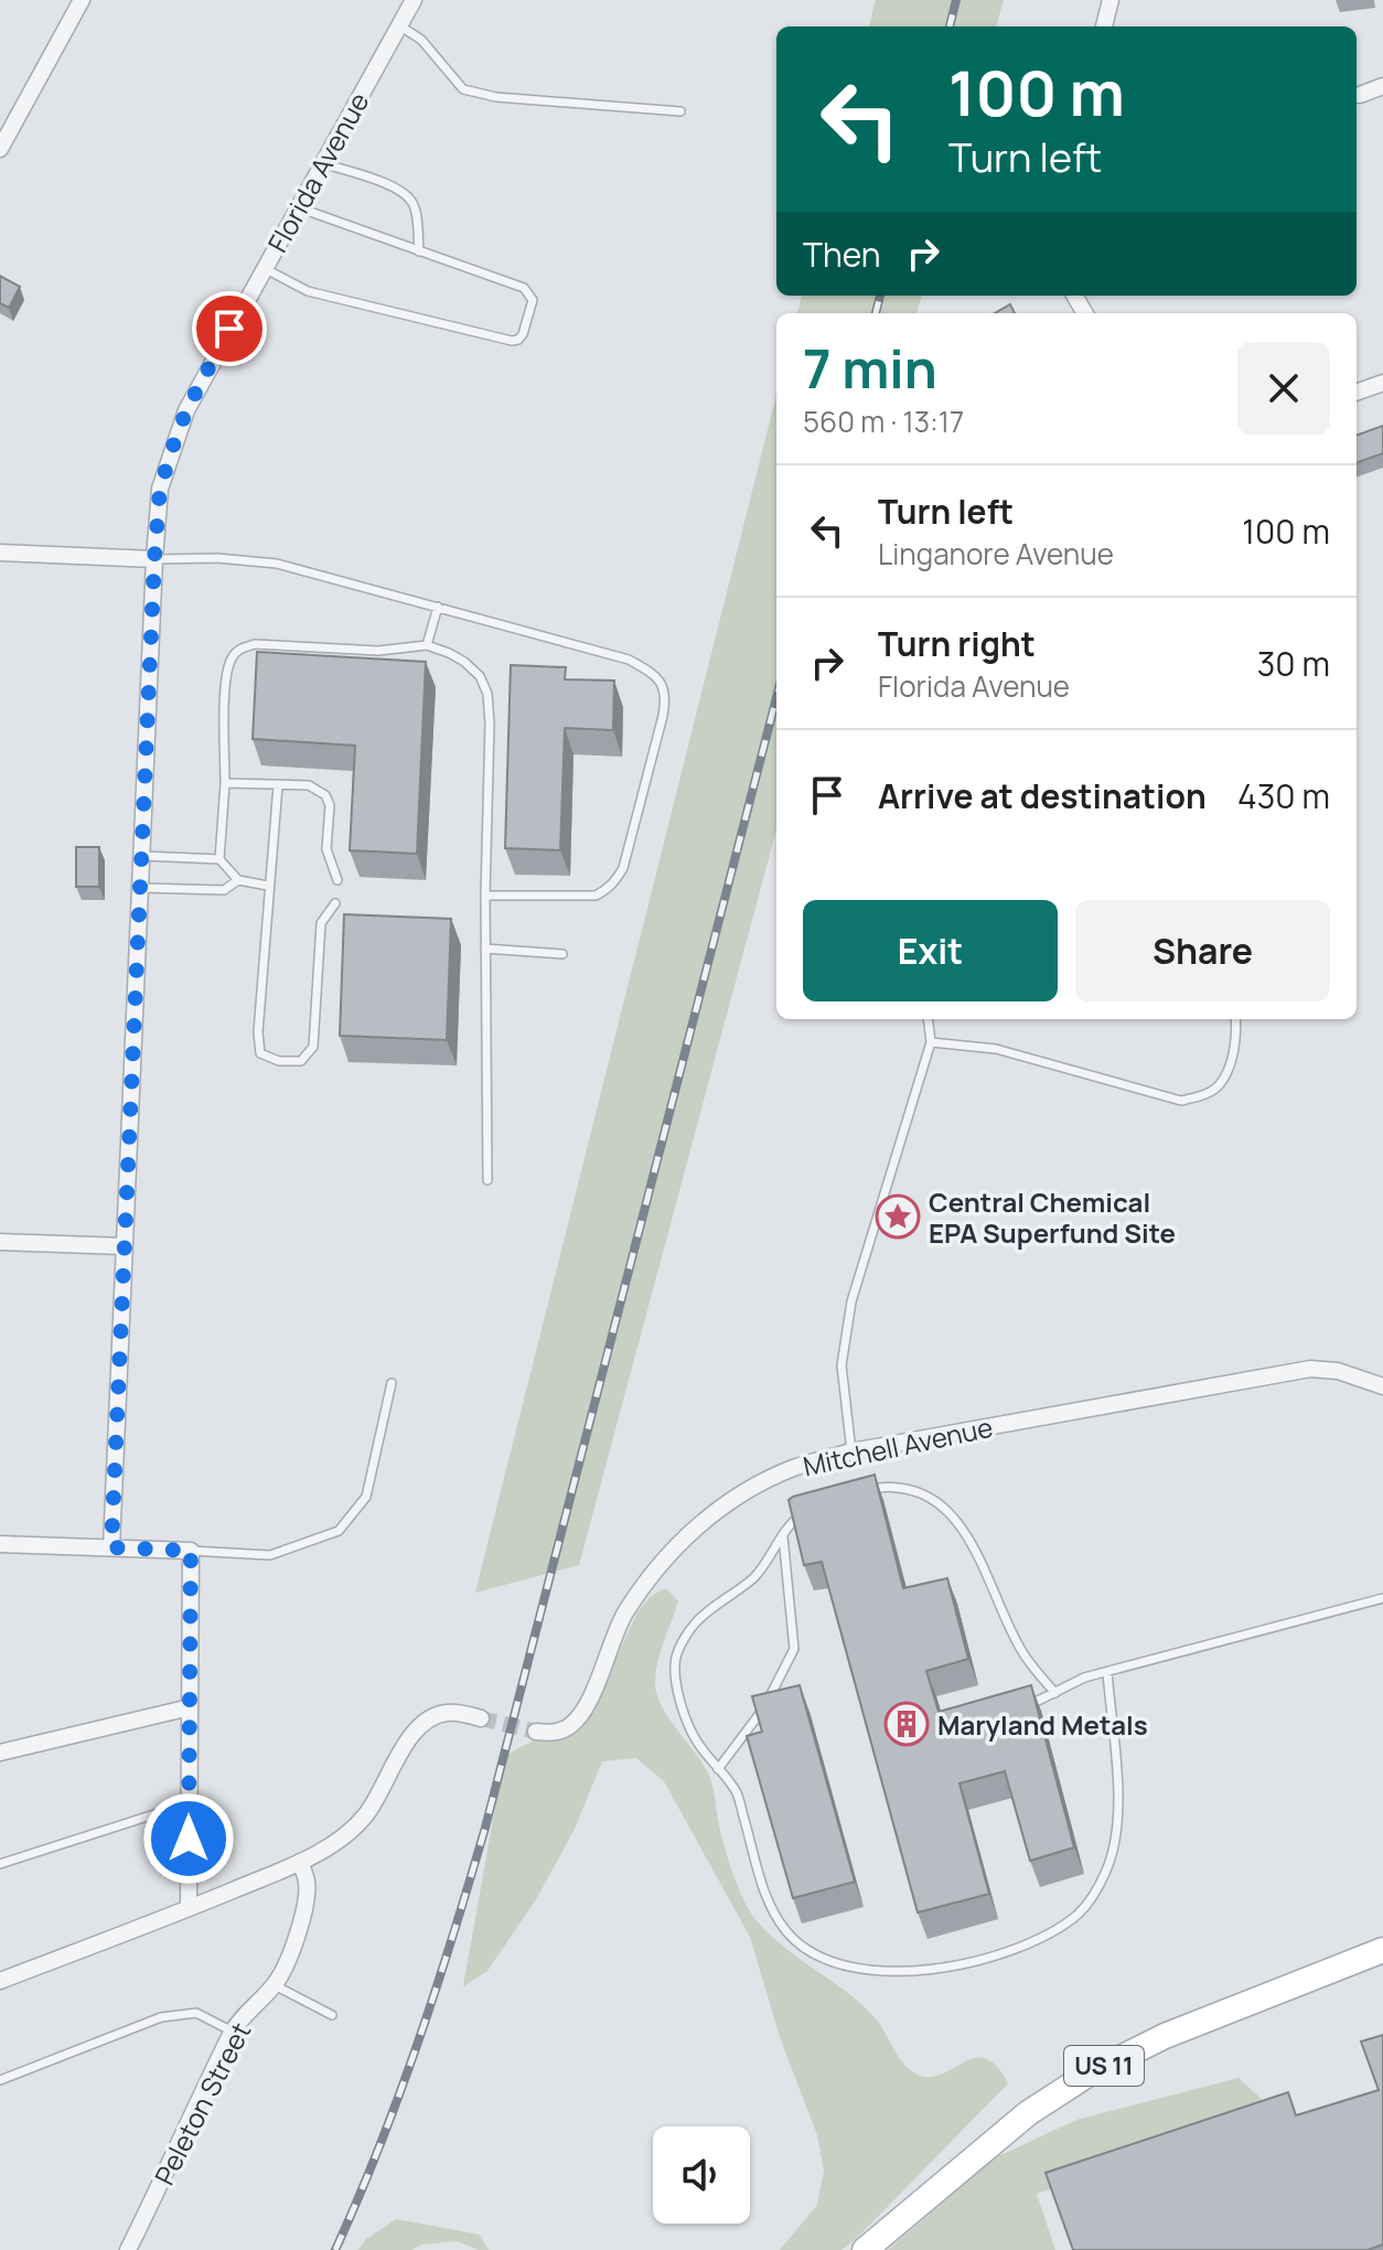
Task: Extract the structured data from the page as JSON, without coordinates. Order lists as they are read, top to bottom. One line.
{"streets":{"main road":["US 11"],"street":["Florida Avenue","Mitchell Avenue","Peleton Street"]},"places":{"place":["Central Chemical EPA Superfund Site"],"building":["Maryland Metals"]},"page":{"turn":["100 m","Turn left"],"then":"Then","heading":["7 min","560 m · 13:17"],"list":[{"name":"Turn left","note":"Linganore Avenue","value":"100 m"},{"name":"Turn right","note":"Florida Avenue","value":"30 m"},{"name":"Arrive at destination","value":"430 m"}],"buttons":["Exit","Share"]}}
